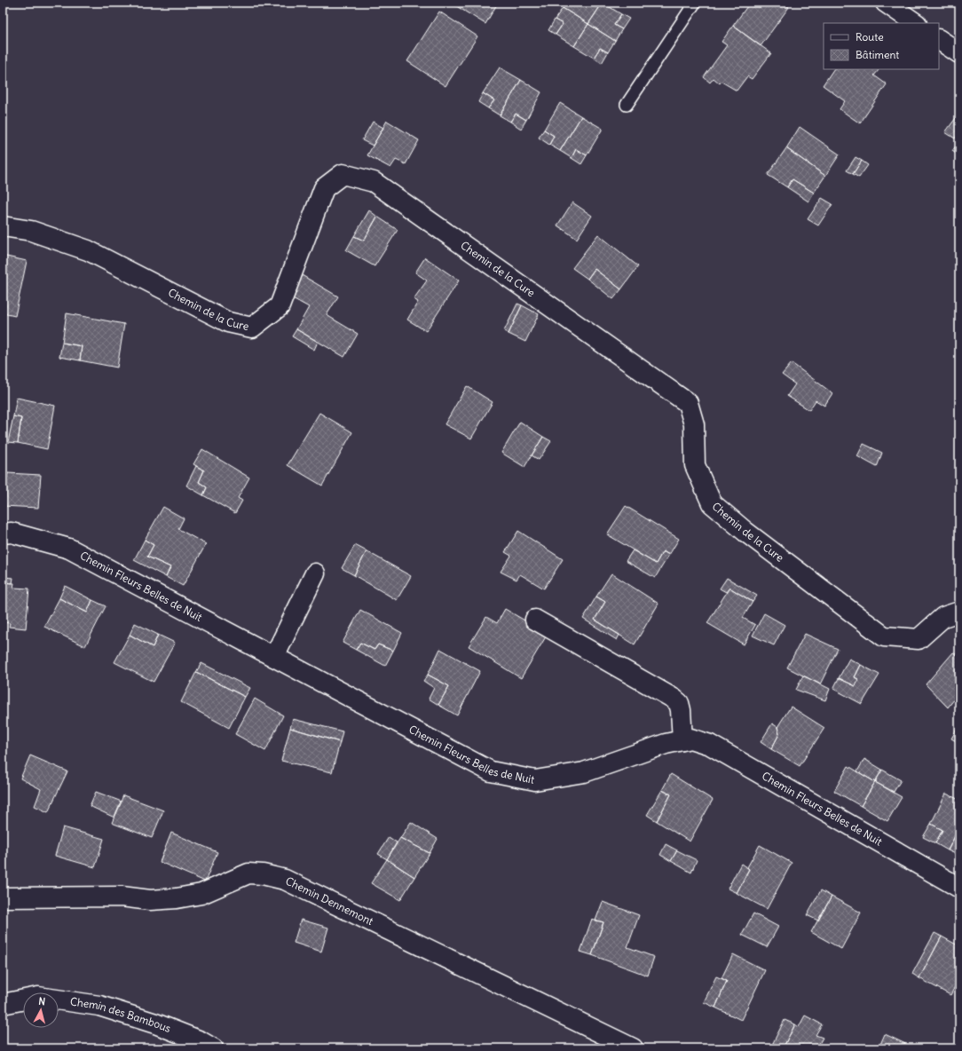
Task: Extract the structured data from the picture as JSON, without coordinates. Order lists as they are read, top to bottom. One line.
{"streets":{"street":["Chemin de la Cure","Chemin Fleurs Belles de Nuit","Chemin Dennemont","Chemin des Bambous"]},"legend":["Route","Bâtiment"],"north":"top"}
